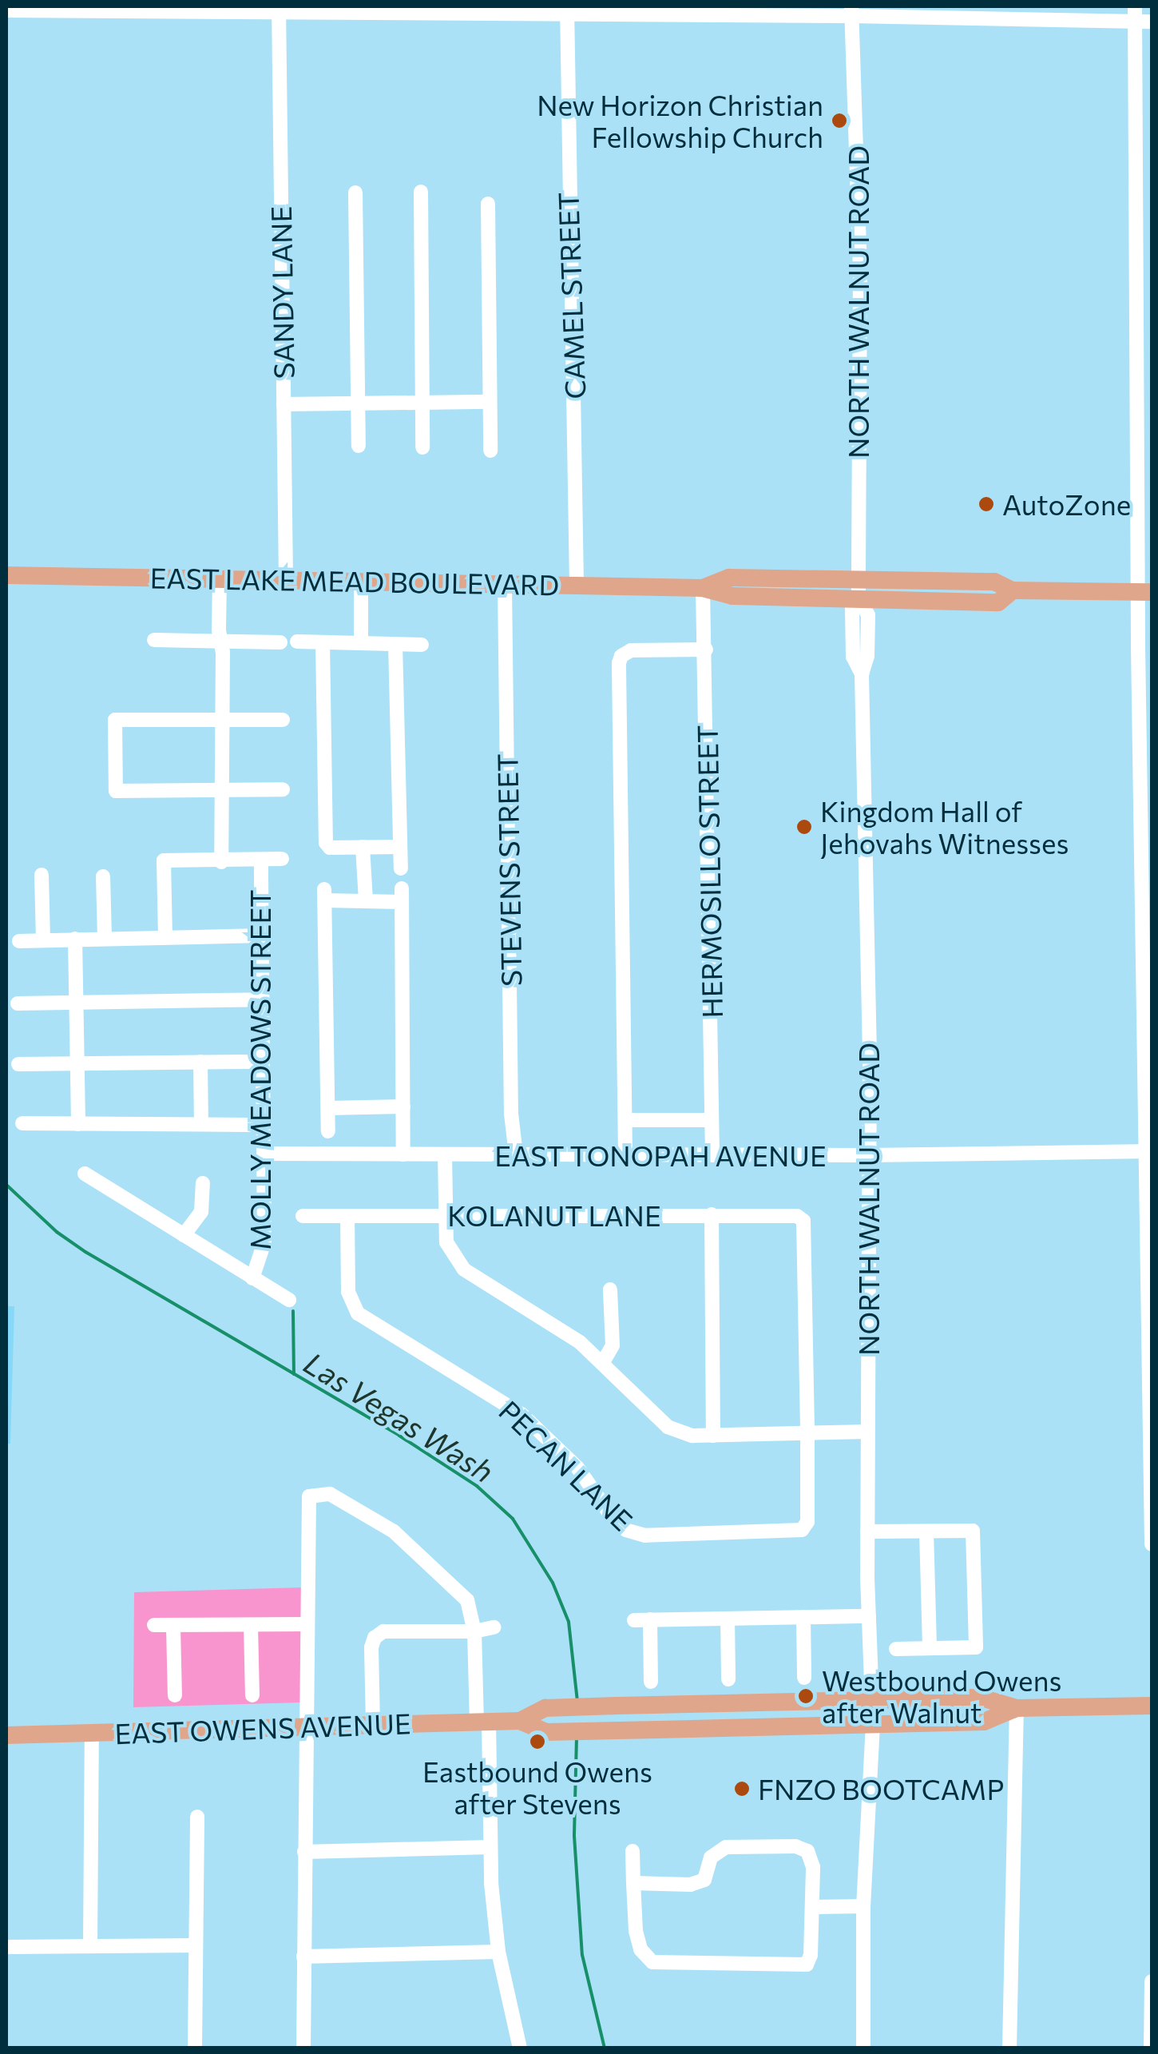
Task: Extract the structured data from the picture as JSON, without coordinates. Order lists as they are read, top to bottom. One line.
{"streets":{"main road":["EAST LAKE MEAD BOULEVARD","EAST OWENS AVENUE"],"street":["SANDY LANE","CAMEL STREET","NORTH WALNUT ROAD","STEVENS STREET","HERMOSILLO STREET","MOLLY MEADOWS STREET","EAST TONOPAH AVENUE","KOLANUT LANE","PECAN LANE"]},"crossings":[["SANDY LANE","EAST LAKE MEAD BOULEVARD"],["CAMEL STREET","EAST LAKE MEAD BOULEVARD"],["NORTH WALNUT ROAD","EAST LAKE MEAD BOULEVARD"],["NORTH WALNUT ROAD","EAST TONOPAH AVENUE"],["NORTH WALNUT ROAD","EAST OWENS AVENUE"],["EAST LAKE MEAD BOULEVARD","STEVENS STREET"],["EAST LAKE MEAD BOULEVARD","HERMOSILLO STREET"],["STEVENS STREET","EAST TONOPAH AVENUE"],["HERMOSILLO STREET","EAST TONOPAH AVENUE"],["MOLLY MEADOWS STREET","EAST TONOPAH AVENUE"],["KOLANUT LANE","PECAN LANE"]],"water":["Las Vegas Wash"],"places":["New Horizon Christian Fellowship Church","AutoZone","Kingdom Hall of Jehovahs Witnesses","Westbound Owens after Walnut","Eastbound Owens after Stevens","FNZO BOOTCAMP"]}
